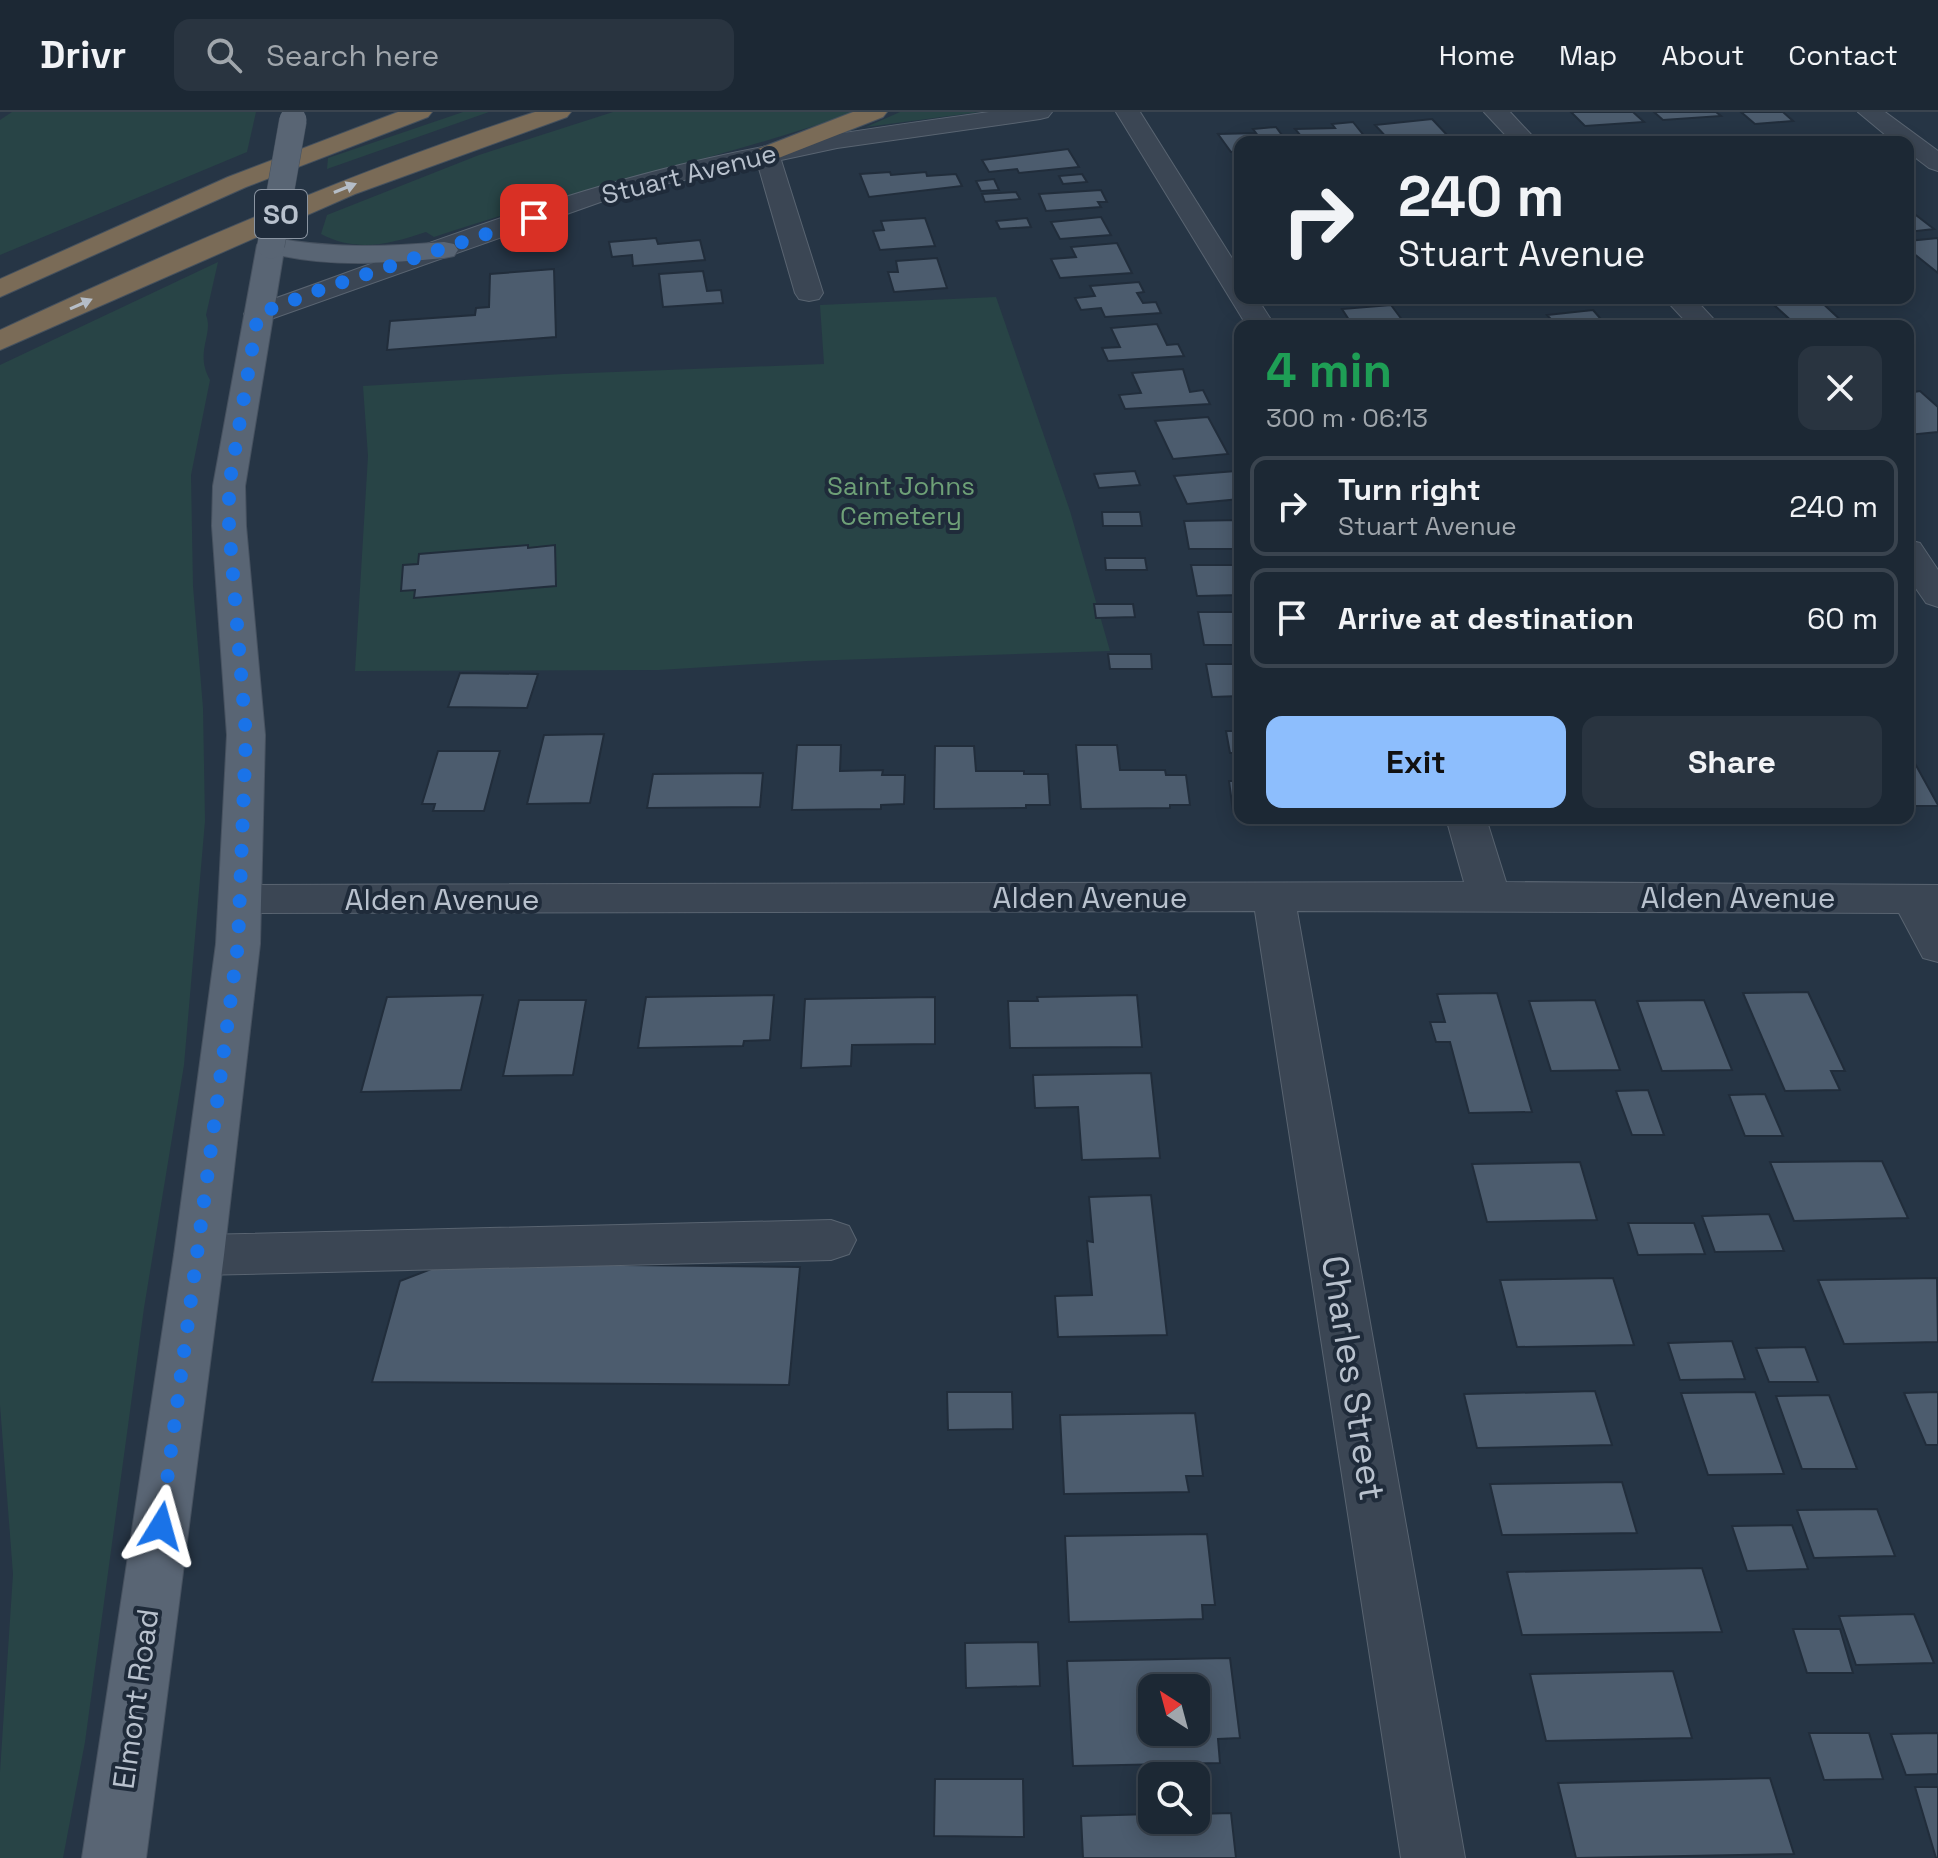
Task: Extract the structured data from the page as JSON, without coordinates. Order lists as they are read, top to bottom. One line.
{"streets":{"highway":["SO"],"main road":["Elmont Road"],"street":["Stuart Avenue","Alden Avenue","Charles Street"]},"crossings":[["Stuart Avenue","Elmont Road"],["Alden Avenue","Charles Street"],["Alden Avenue","Elmont Road"]],"parks":["Saint Johns Cemetery"],"north":"top left","page":{"header":"Drivr","search":"Search here","nav":["Home","Map","About","Contact"],"turn":["240 m","Stuart Avenue"],"heading":["4 min","300 m · 06:13"],"list":[{"name":"Turn right","note":"Stuart Avenue","value":"240 m"},{"name":"Arrive at destination","value":"60 m"}],"buttons":["Exit","Share"]}}
